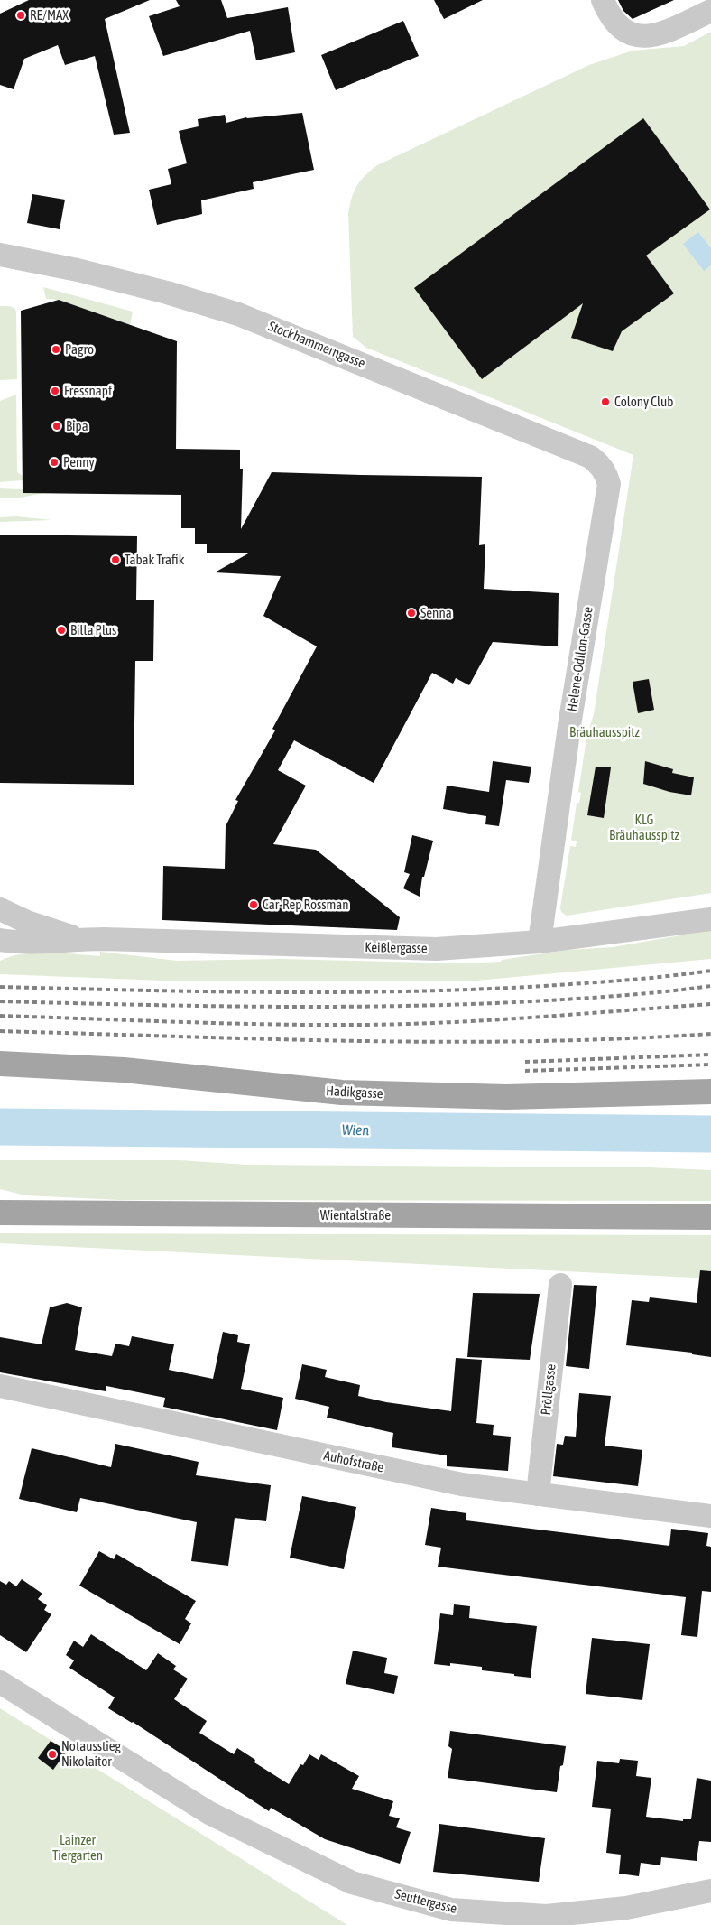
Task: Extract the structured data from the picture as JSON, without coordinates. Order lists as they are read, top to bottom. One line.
{"streets":{"main road":["Hadikgasse","Wientalstraße"],"street":["Stockhammerngasse","Helene-Odilon-Gasse","Keißlergasse","Pröllgasse","Auhofstraße","Seuttergasse"]},"crossings":[["Stockhammerngasse","Helene-Odilon-Gasse"],["Helene-Odilon-Gasse","Keißlergasse"],["Pröllgasse","Auhofstraße"]],"water":["Wien"],"parks":["Bräuhausspitz","KLG Bräuhausspitz","Lainzer Tiergarten"],"places":["RE/MAX","Pagro","Fressnapf","Colony Club","Bipa","Penny","Tabak Trafik","Senna","Billa Plus","Car-Rep Rossman","Notausstieg Nikolaitor"]}
